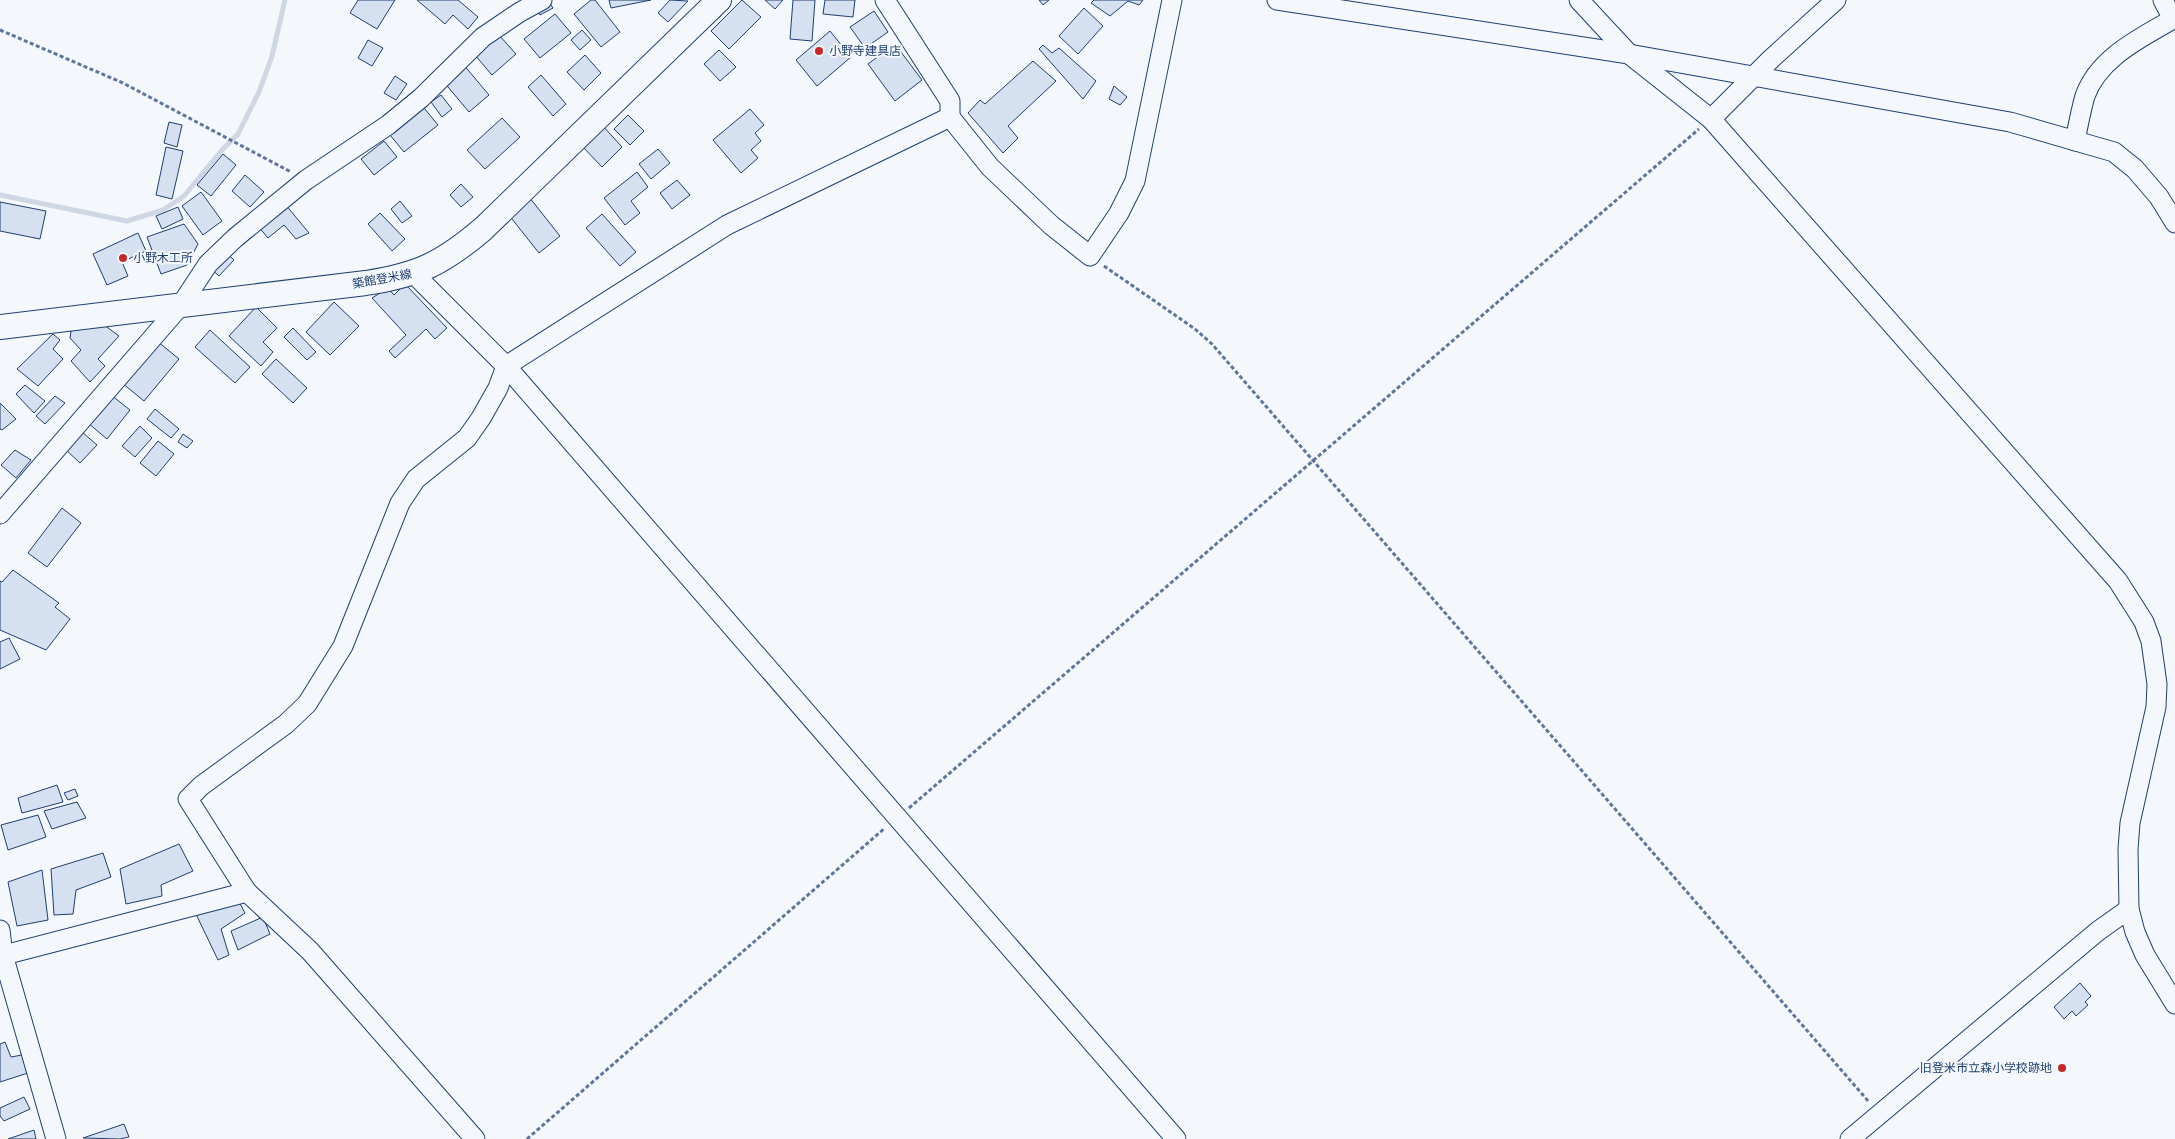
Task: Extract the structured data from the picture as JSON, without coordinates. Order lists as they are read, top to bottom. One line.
{"streets":{"main road":["築館登米線"]},"places":["小野寺建具店","小野木工所","旧登米市立森小学校跡地"]}
